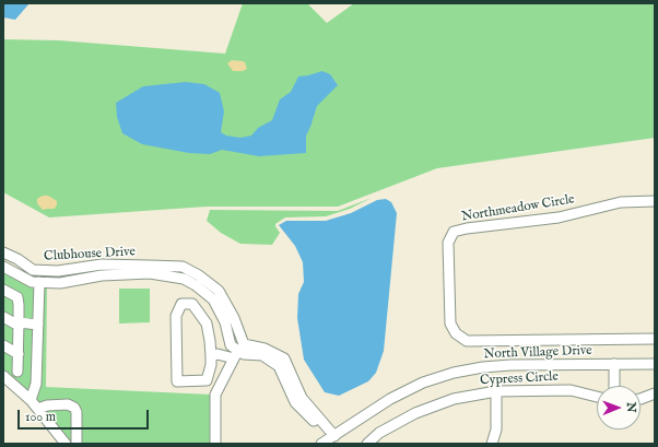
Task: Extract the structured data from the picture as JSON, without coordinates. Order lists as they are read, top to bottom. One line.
{"streets":{"street":["Northmeadow Circle","Clubhouse Drive","North Village Drive","Cypress Circle"]},"scale_bar":"100 m","north":"right"}
